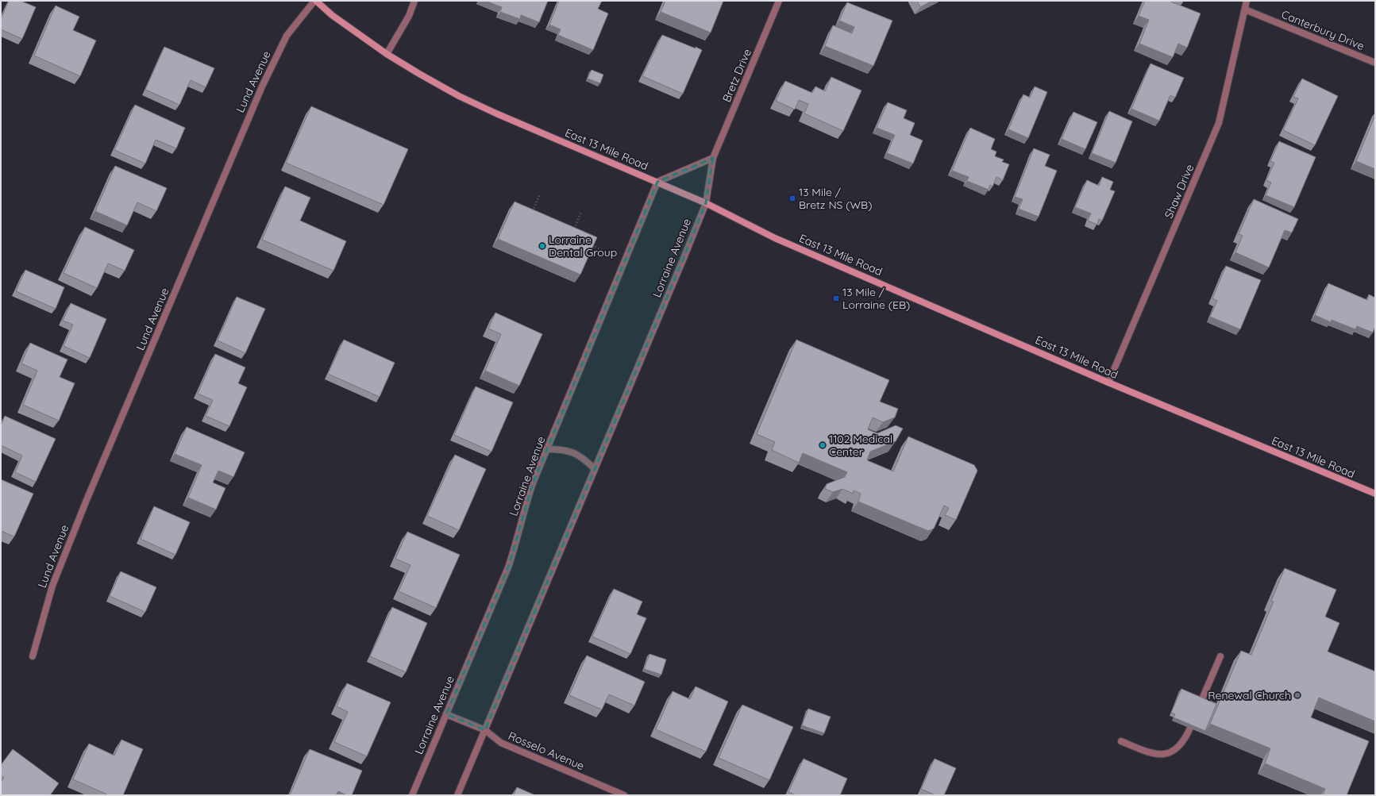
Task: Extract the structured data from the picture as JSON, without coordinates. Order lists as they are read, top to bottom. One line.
{"streets":{"main road":["East 13 Mile Road"],"street":["Canterbury Drive","Bretz Drive","Lund Avenue","Shaw Drive","Lorraine Avenue","Rosselo Avenue"]},"crossings":[["Canterbury Drive","Shaw Drive"],["Bretz Drive","East 13 Mile Road"],["Bretz Drive","Lorraine Avenue"],["Lund Avenue","East 13 Mile Road"],["East 13 Mile Road","Shaw Drive"],["East 13 Mile Road","Lorraine Avenue"],["Lorraine Avenue","Rosselo Avenue"]],"places":{"transit":["13 Mile / Bretz NS (WB)","13 Mile / Lorraine (EB)"],"other":["Lorraine Dental Group","1102 Medical Center","Renewal Church"]}}
